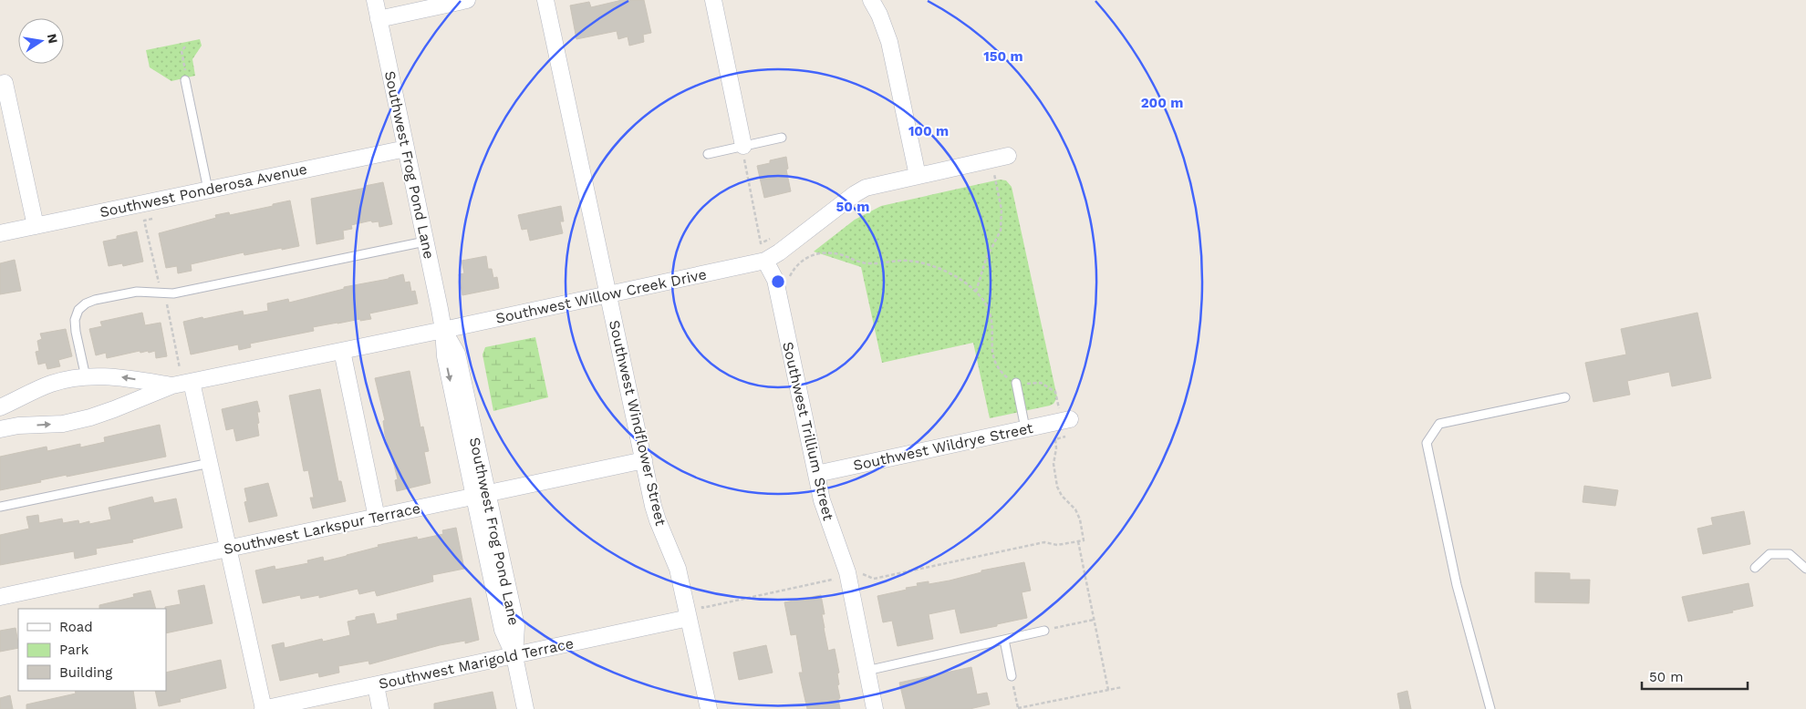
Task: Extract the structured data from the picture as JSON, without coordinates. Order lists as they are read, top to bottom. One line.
{"streets":{"street":["Southwest Frog Pond Lane","Southwest Ponderosa Avenue","Southwest Willow Creek Drive","Southwest Windflower Street","Southwest Trillium Street","Southwest Wildrye Street","Southwest Larkspur Terrace","Southwest Marigold Terrace"]},"crossings":[["Southwest Frog Pond Lane","Southwest Ponderosa Avenue"],["Southwest Frog Pond Lane","Southwest Willow Creek Drive"],["Southwest Frog Pond Lane","Southwest Larkspur Terrace"],["Southwest Frog Pond Lane","Southwest Marigold Terrace"],["Southwest Willow Creek Drive","Southwest Windflower Street"],["Southwest Willow Creek Drive","Southwest Trillium Street"],["Southwest Windflower Street","Southwest Larkspur Terrace"],["Southwest Windflower Street","Southwest Marigold Terrace"],["Southwest Trillium Street","Southwest Wildrye Street"]],"legend":["Road","Park","Building"],"scale_bar":"50 m","north":"right","rings":["150 m","200 m","100 m","50 m"]}
